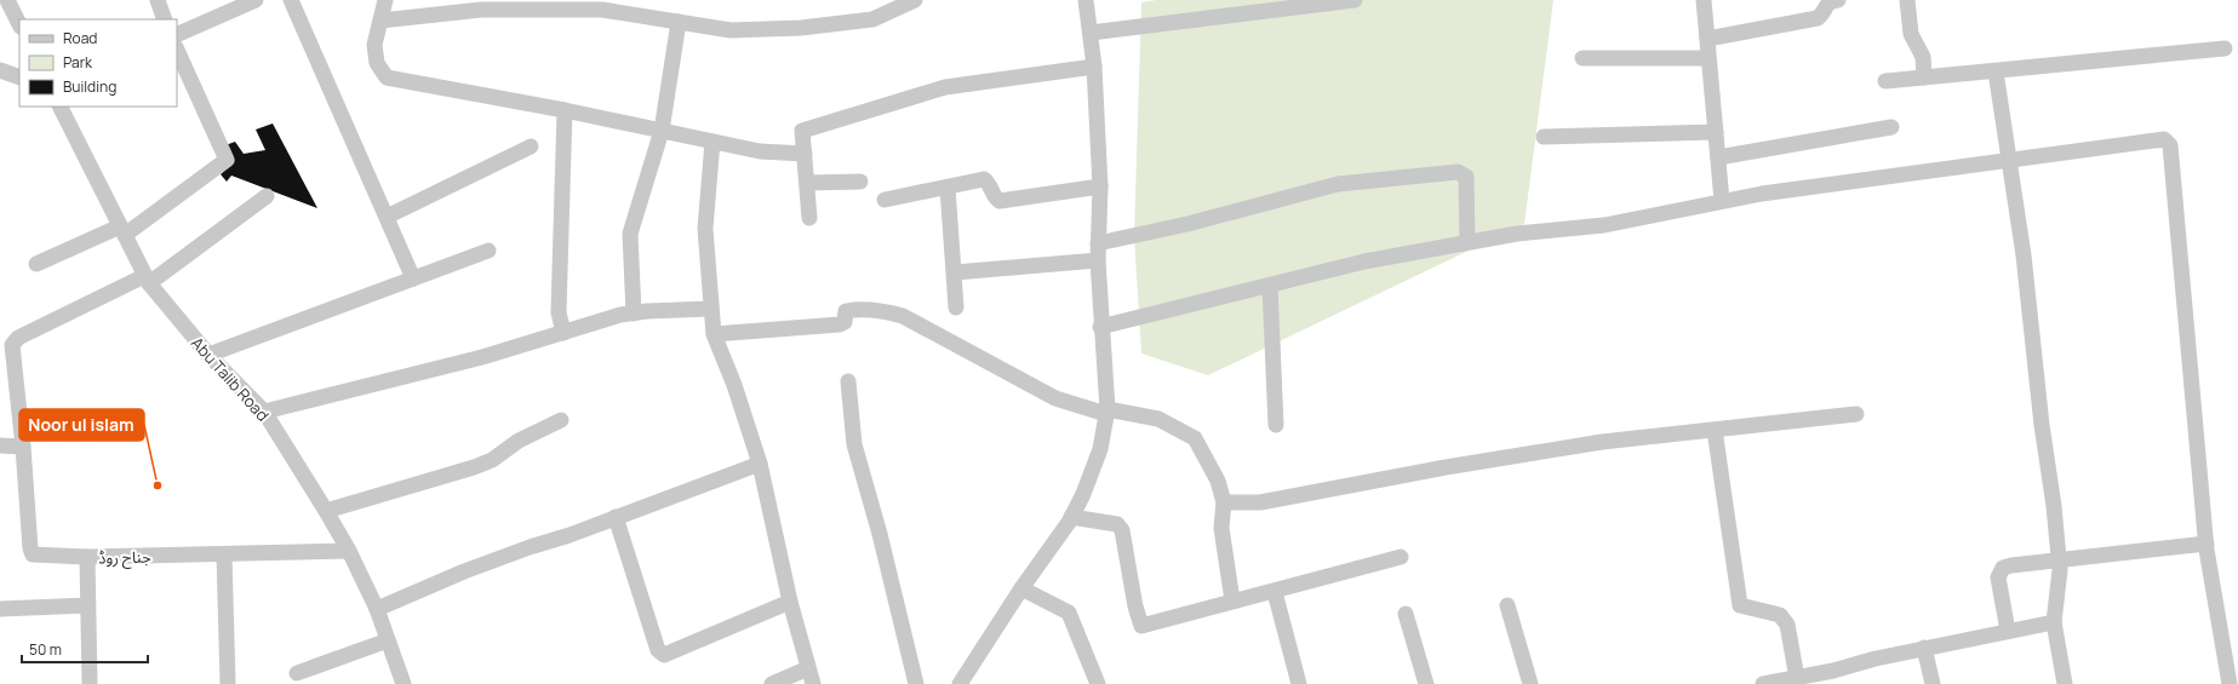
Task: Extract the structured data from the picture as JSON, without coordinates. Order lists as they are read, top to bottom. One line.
{"streets":{"street":["Abu Talib Road","جناح روڈ"]},"crossings":[["Abu Talib Road","جناح روڈ"]],"places":["Noor ul islam"],"legend":["Road","Park","Building"],"scale_bar":"50 m"}
